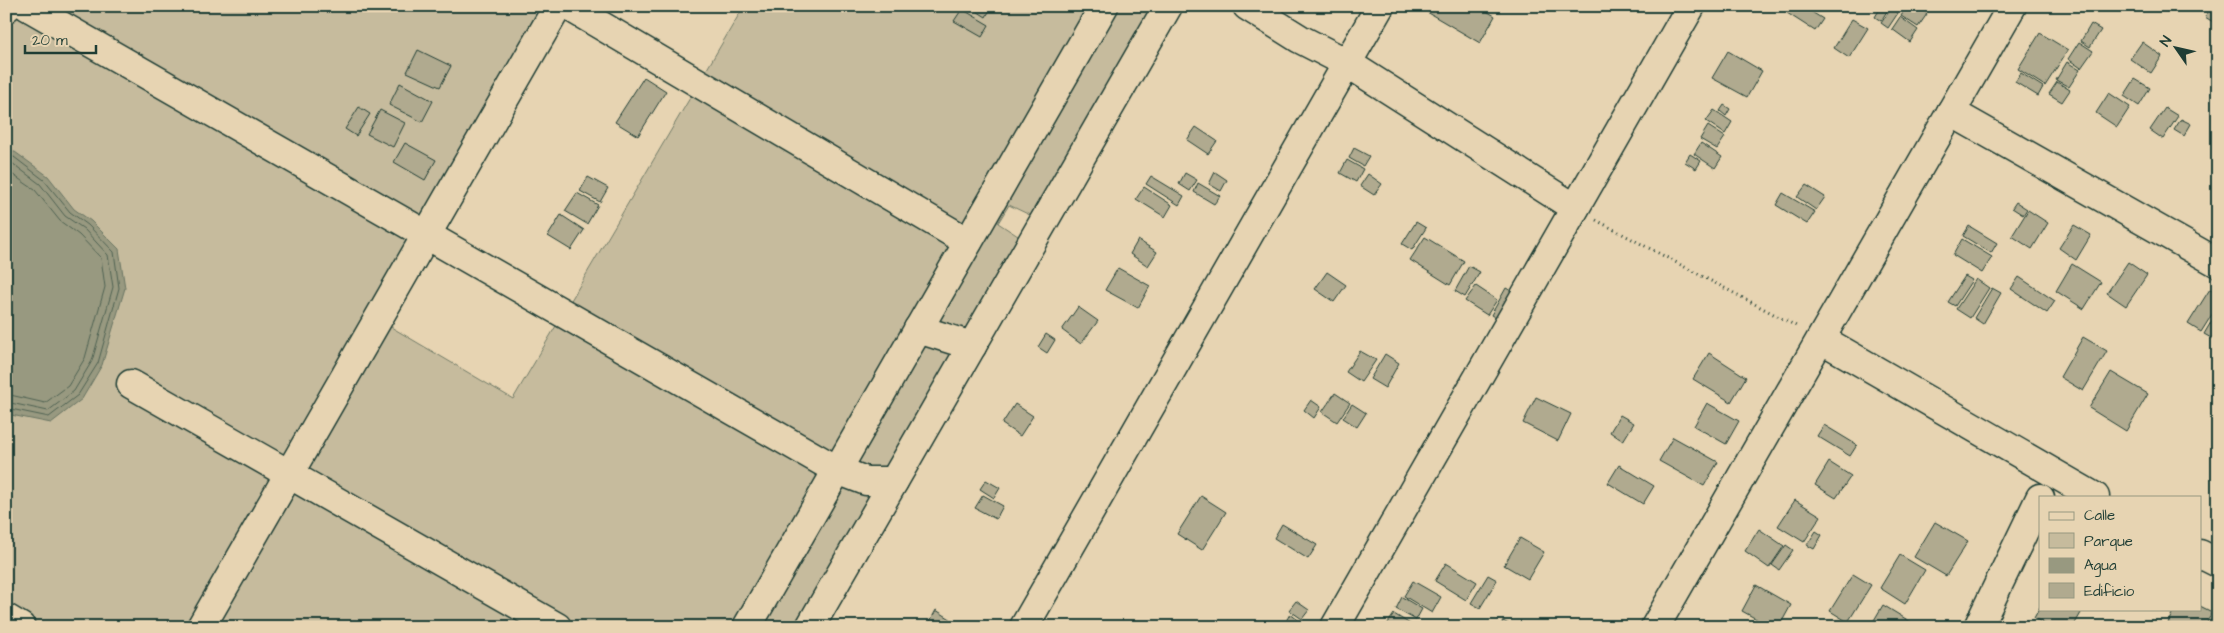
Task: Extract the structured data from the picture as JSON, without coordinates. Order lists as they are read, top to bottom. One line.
{"legend":["Calle","Parque","Agua","Edificio"],"scale_bar":"20 m","north":"top left"}
